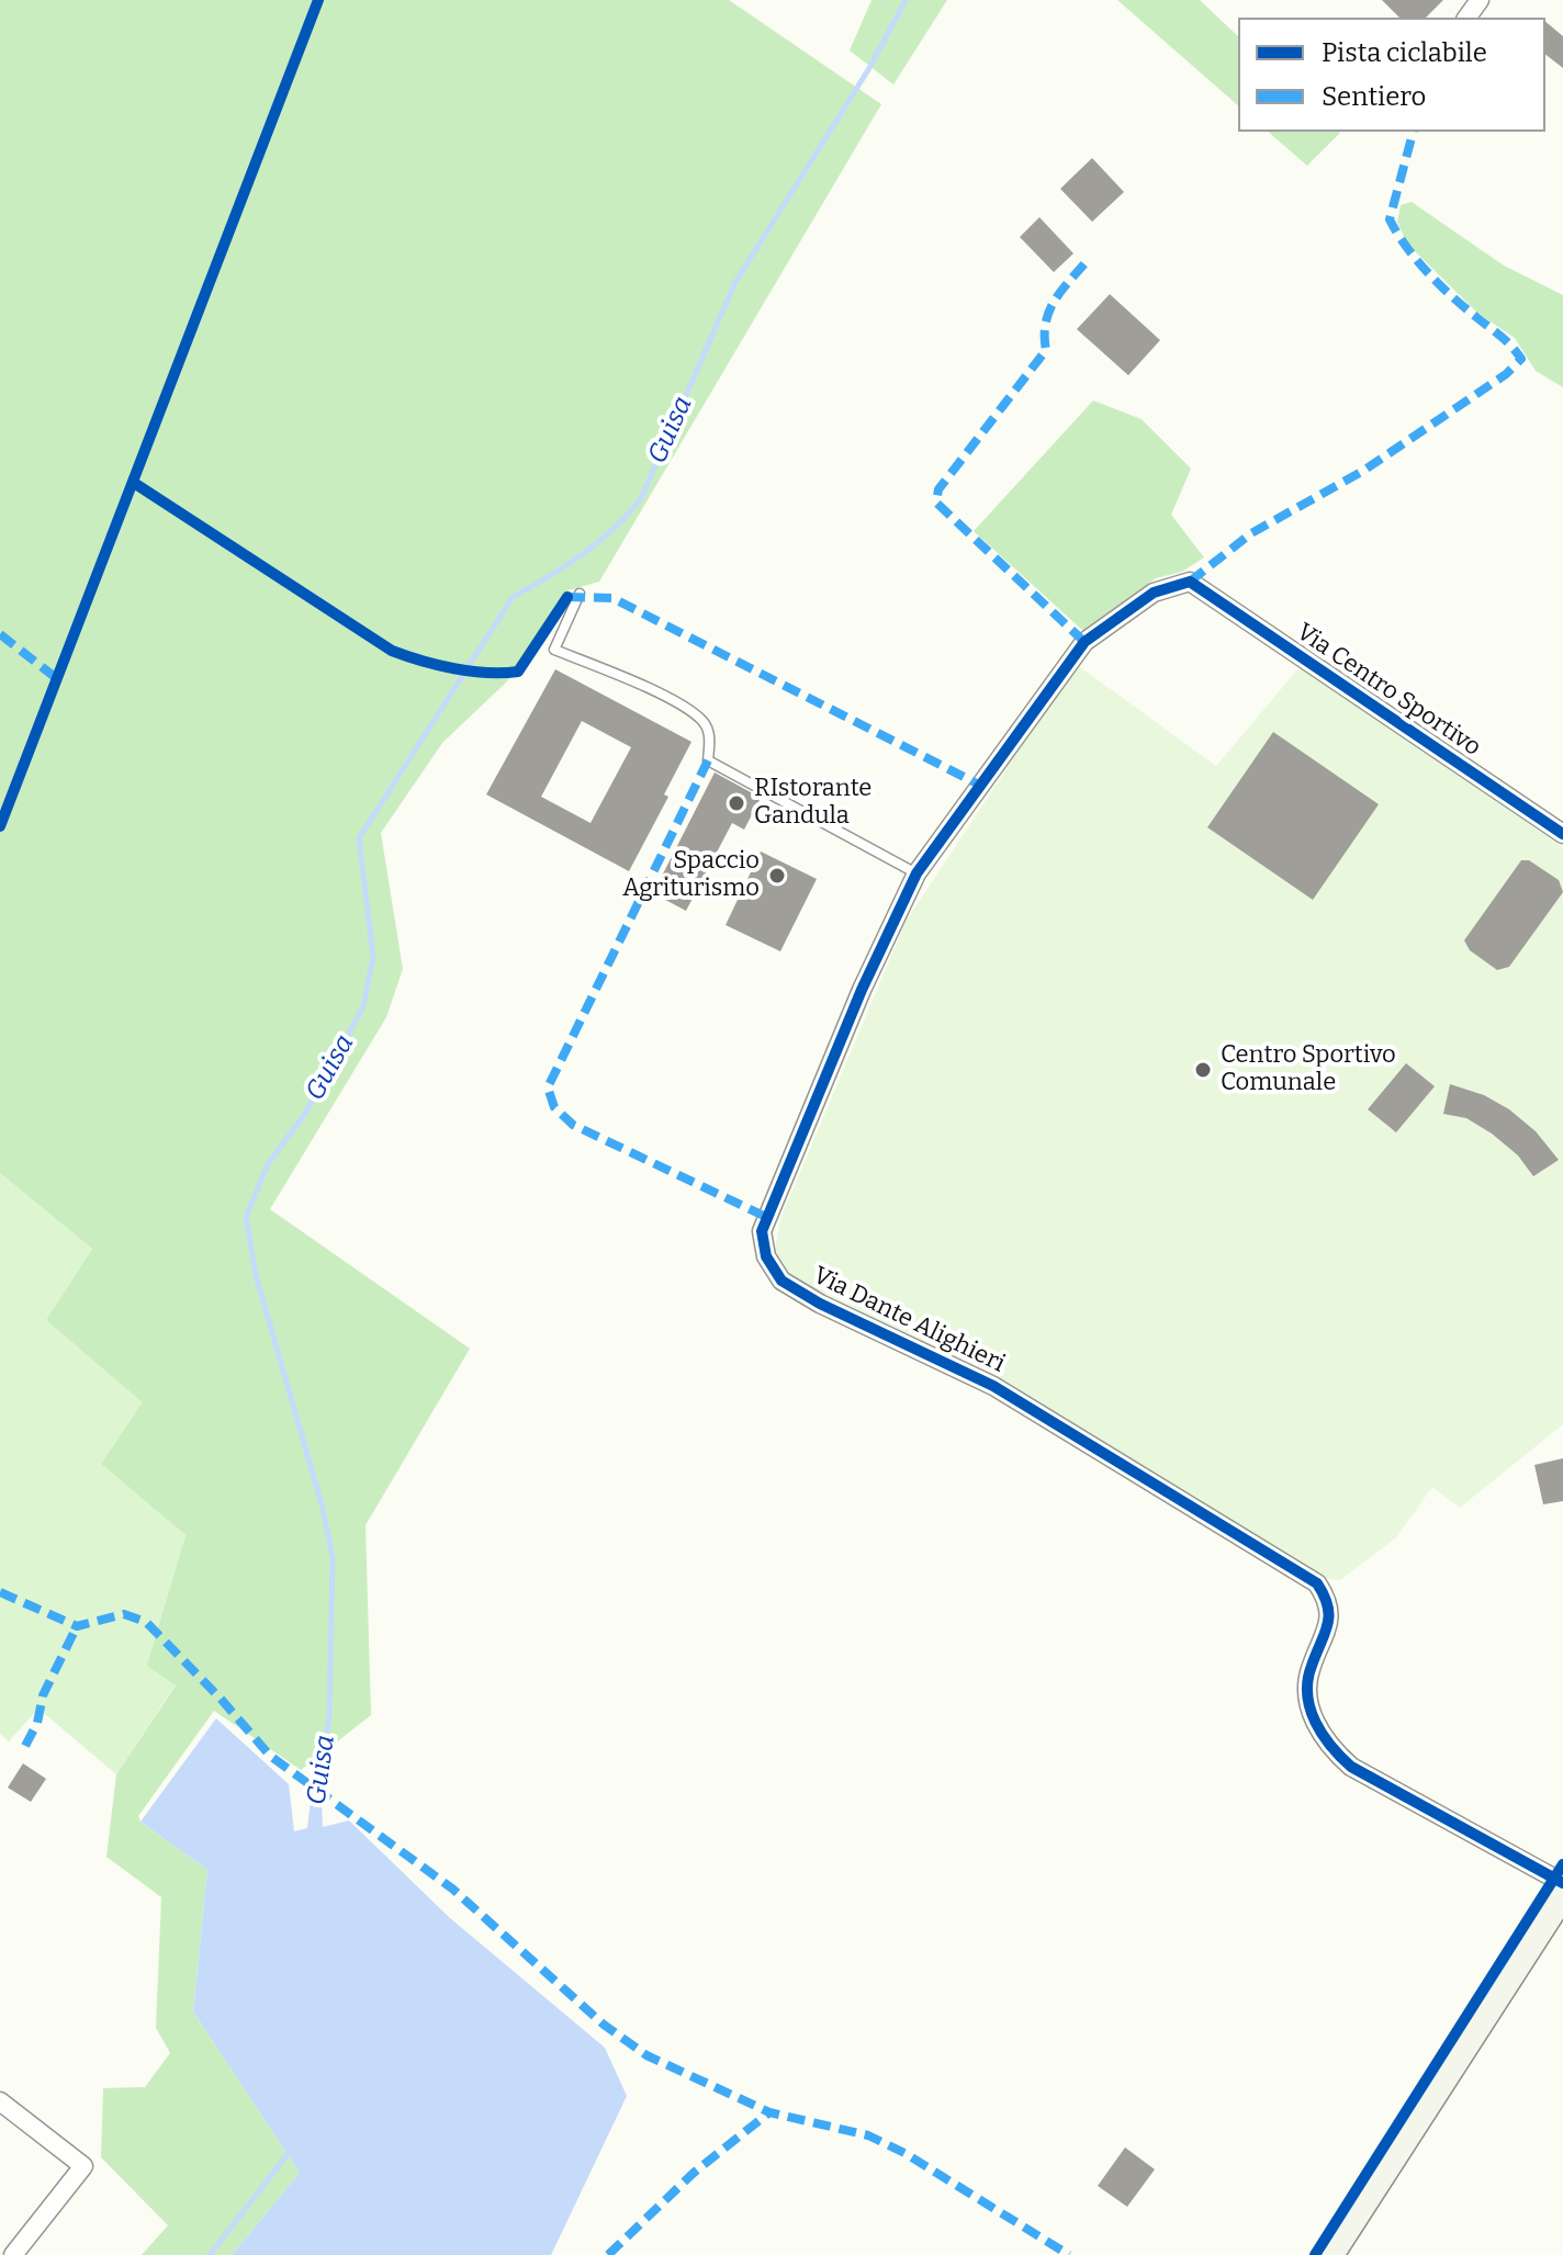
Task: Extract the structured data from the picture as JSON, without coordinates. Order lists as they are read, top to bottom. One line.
{"streets":{"street":["Via Centro Sportivo","Via Dante Alighieri"]},"crossings":[["Via Centro Sportivo","Via Dante Alighieri"]],"water":["Guisa"],"places":["RIstorante Gandula","Spaccio Agriturismo","Centro Sportivo Comunale"],"legend":["Pista ciclabile","Sentiero"]}
